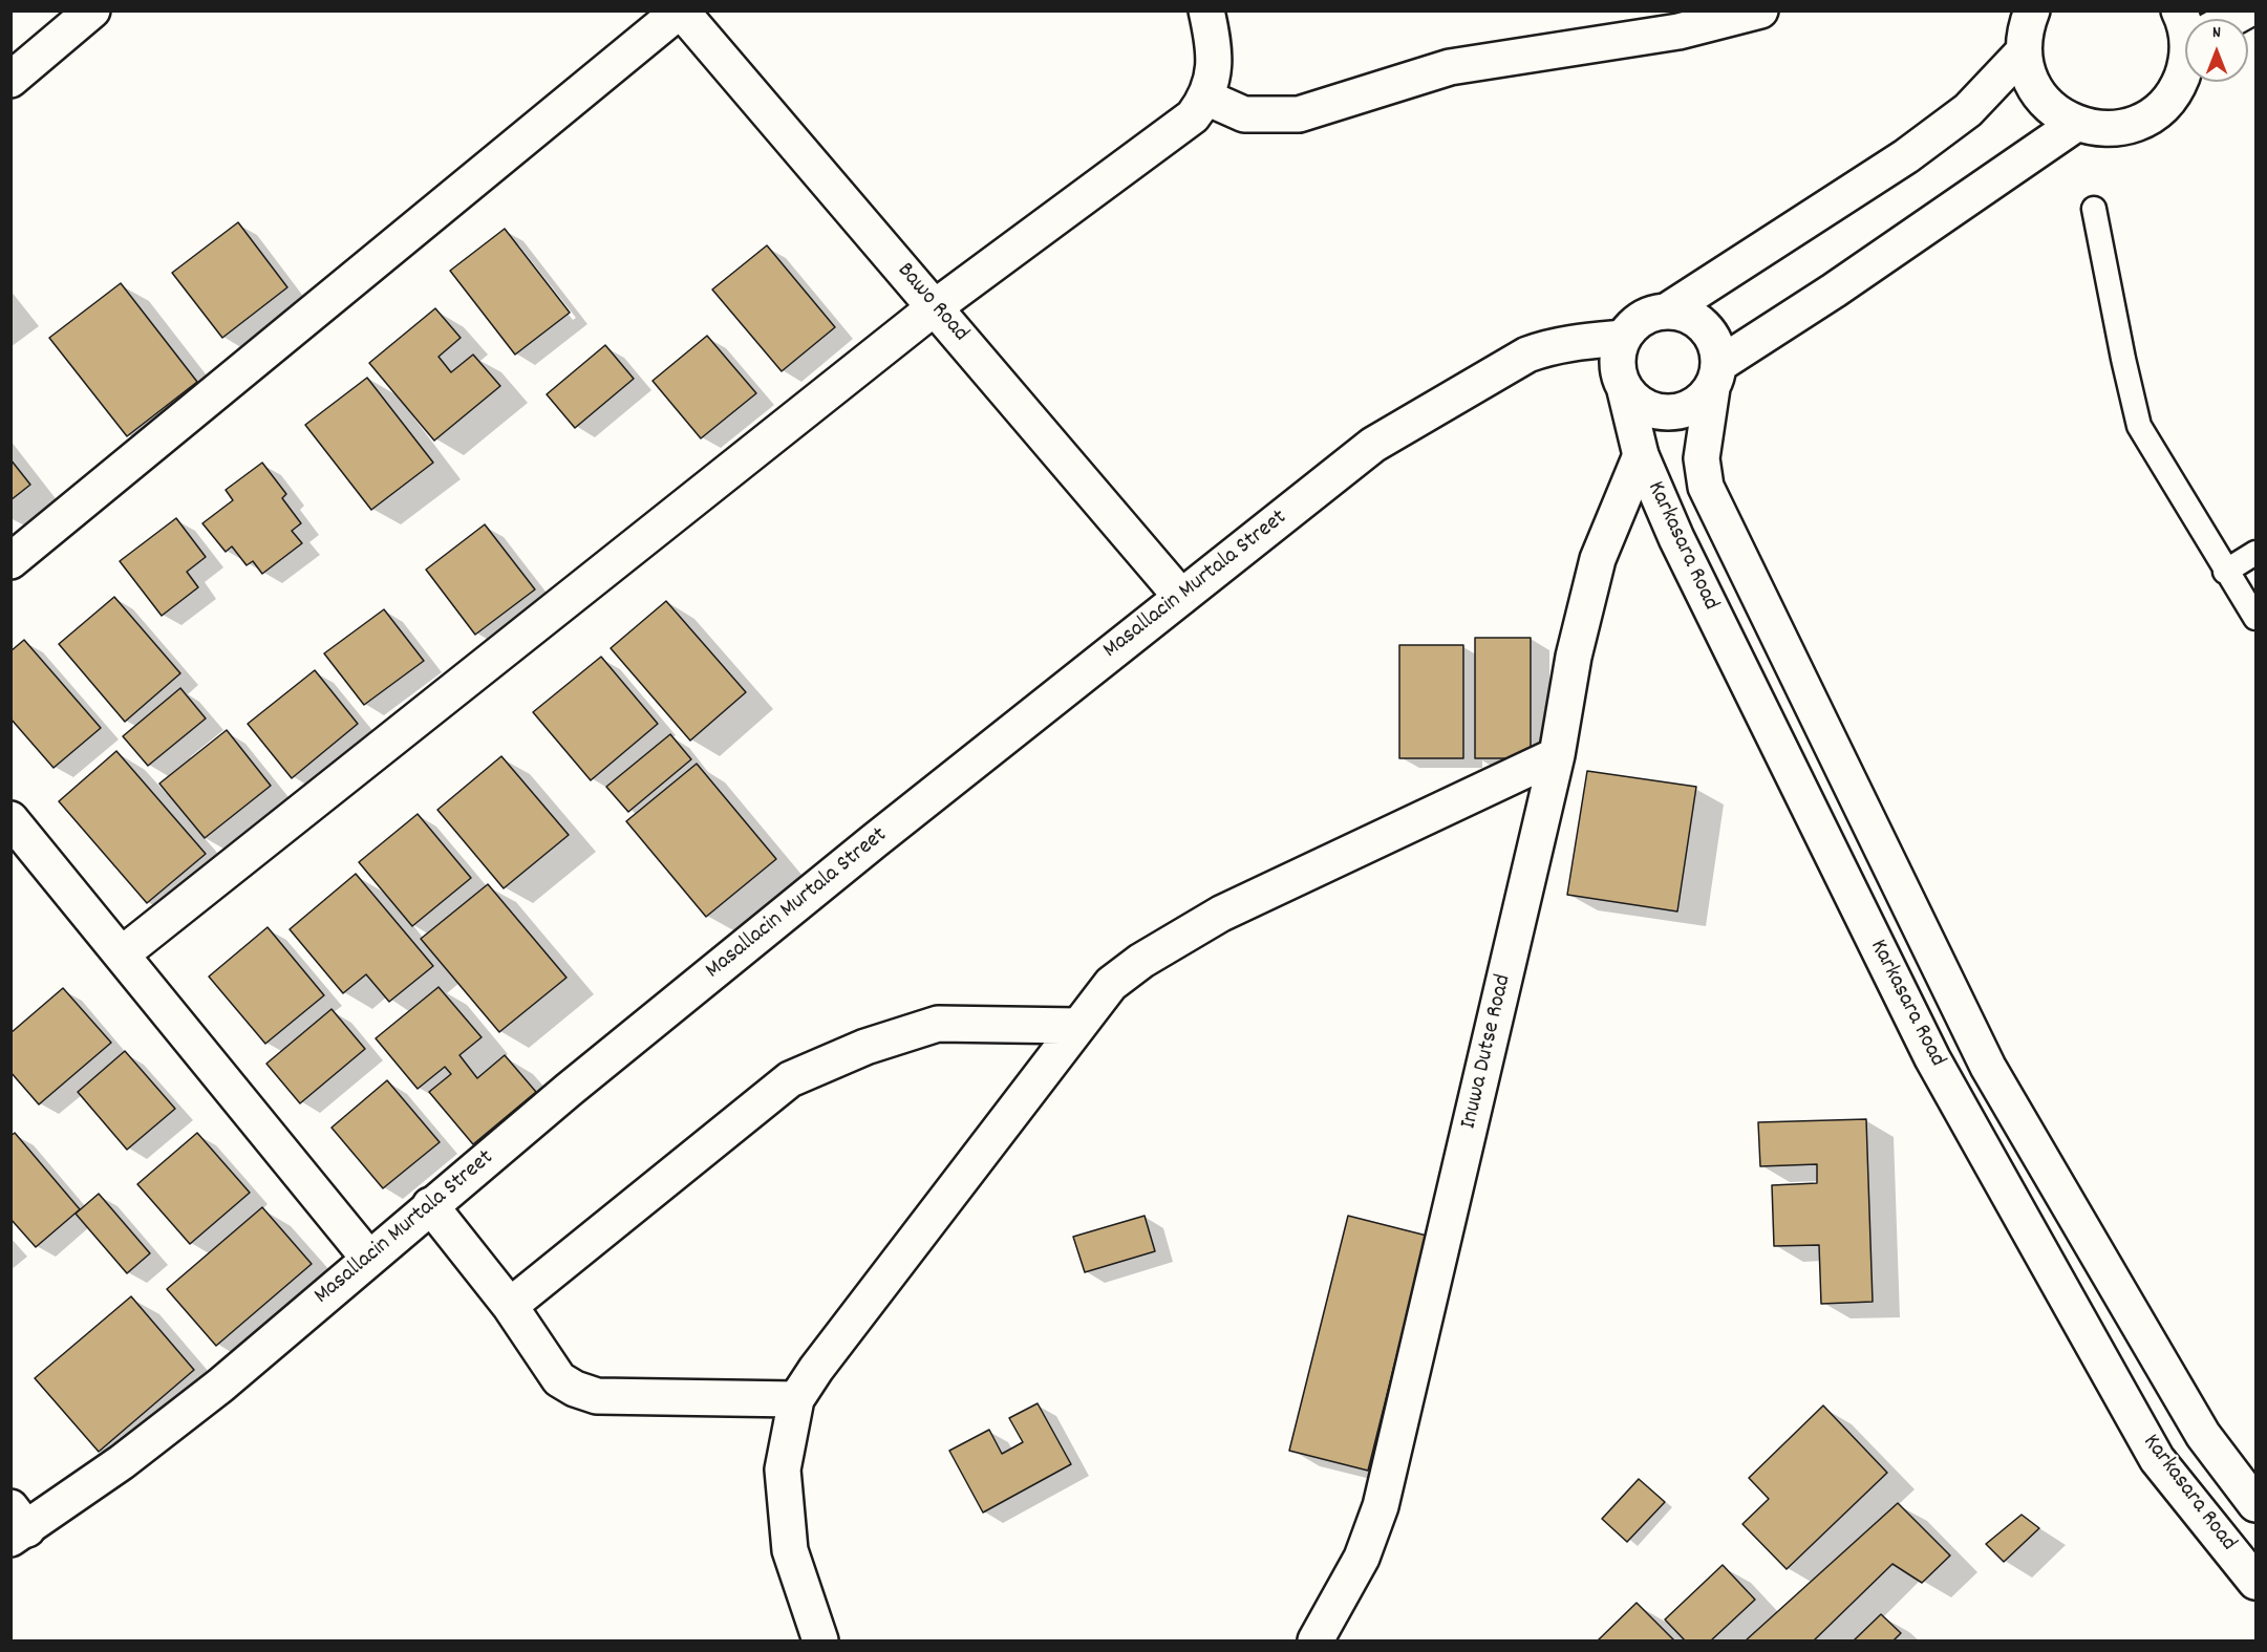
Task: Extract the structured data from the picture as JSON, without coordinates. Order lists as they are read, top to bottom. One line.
{"streets":{"street":["Bawo Road","Karkasara Road","Masallacin Murtala Street","Inuwa Dutse Road"]},"crossings":[["Bawo Road","Masallacin Murtala Street"],["Karkasara Road","Masallacin Murtala Street"],["Karkasara Road","Inuwa Dutse Road"]],"north":"top"}
